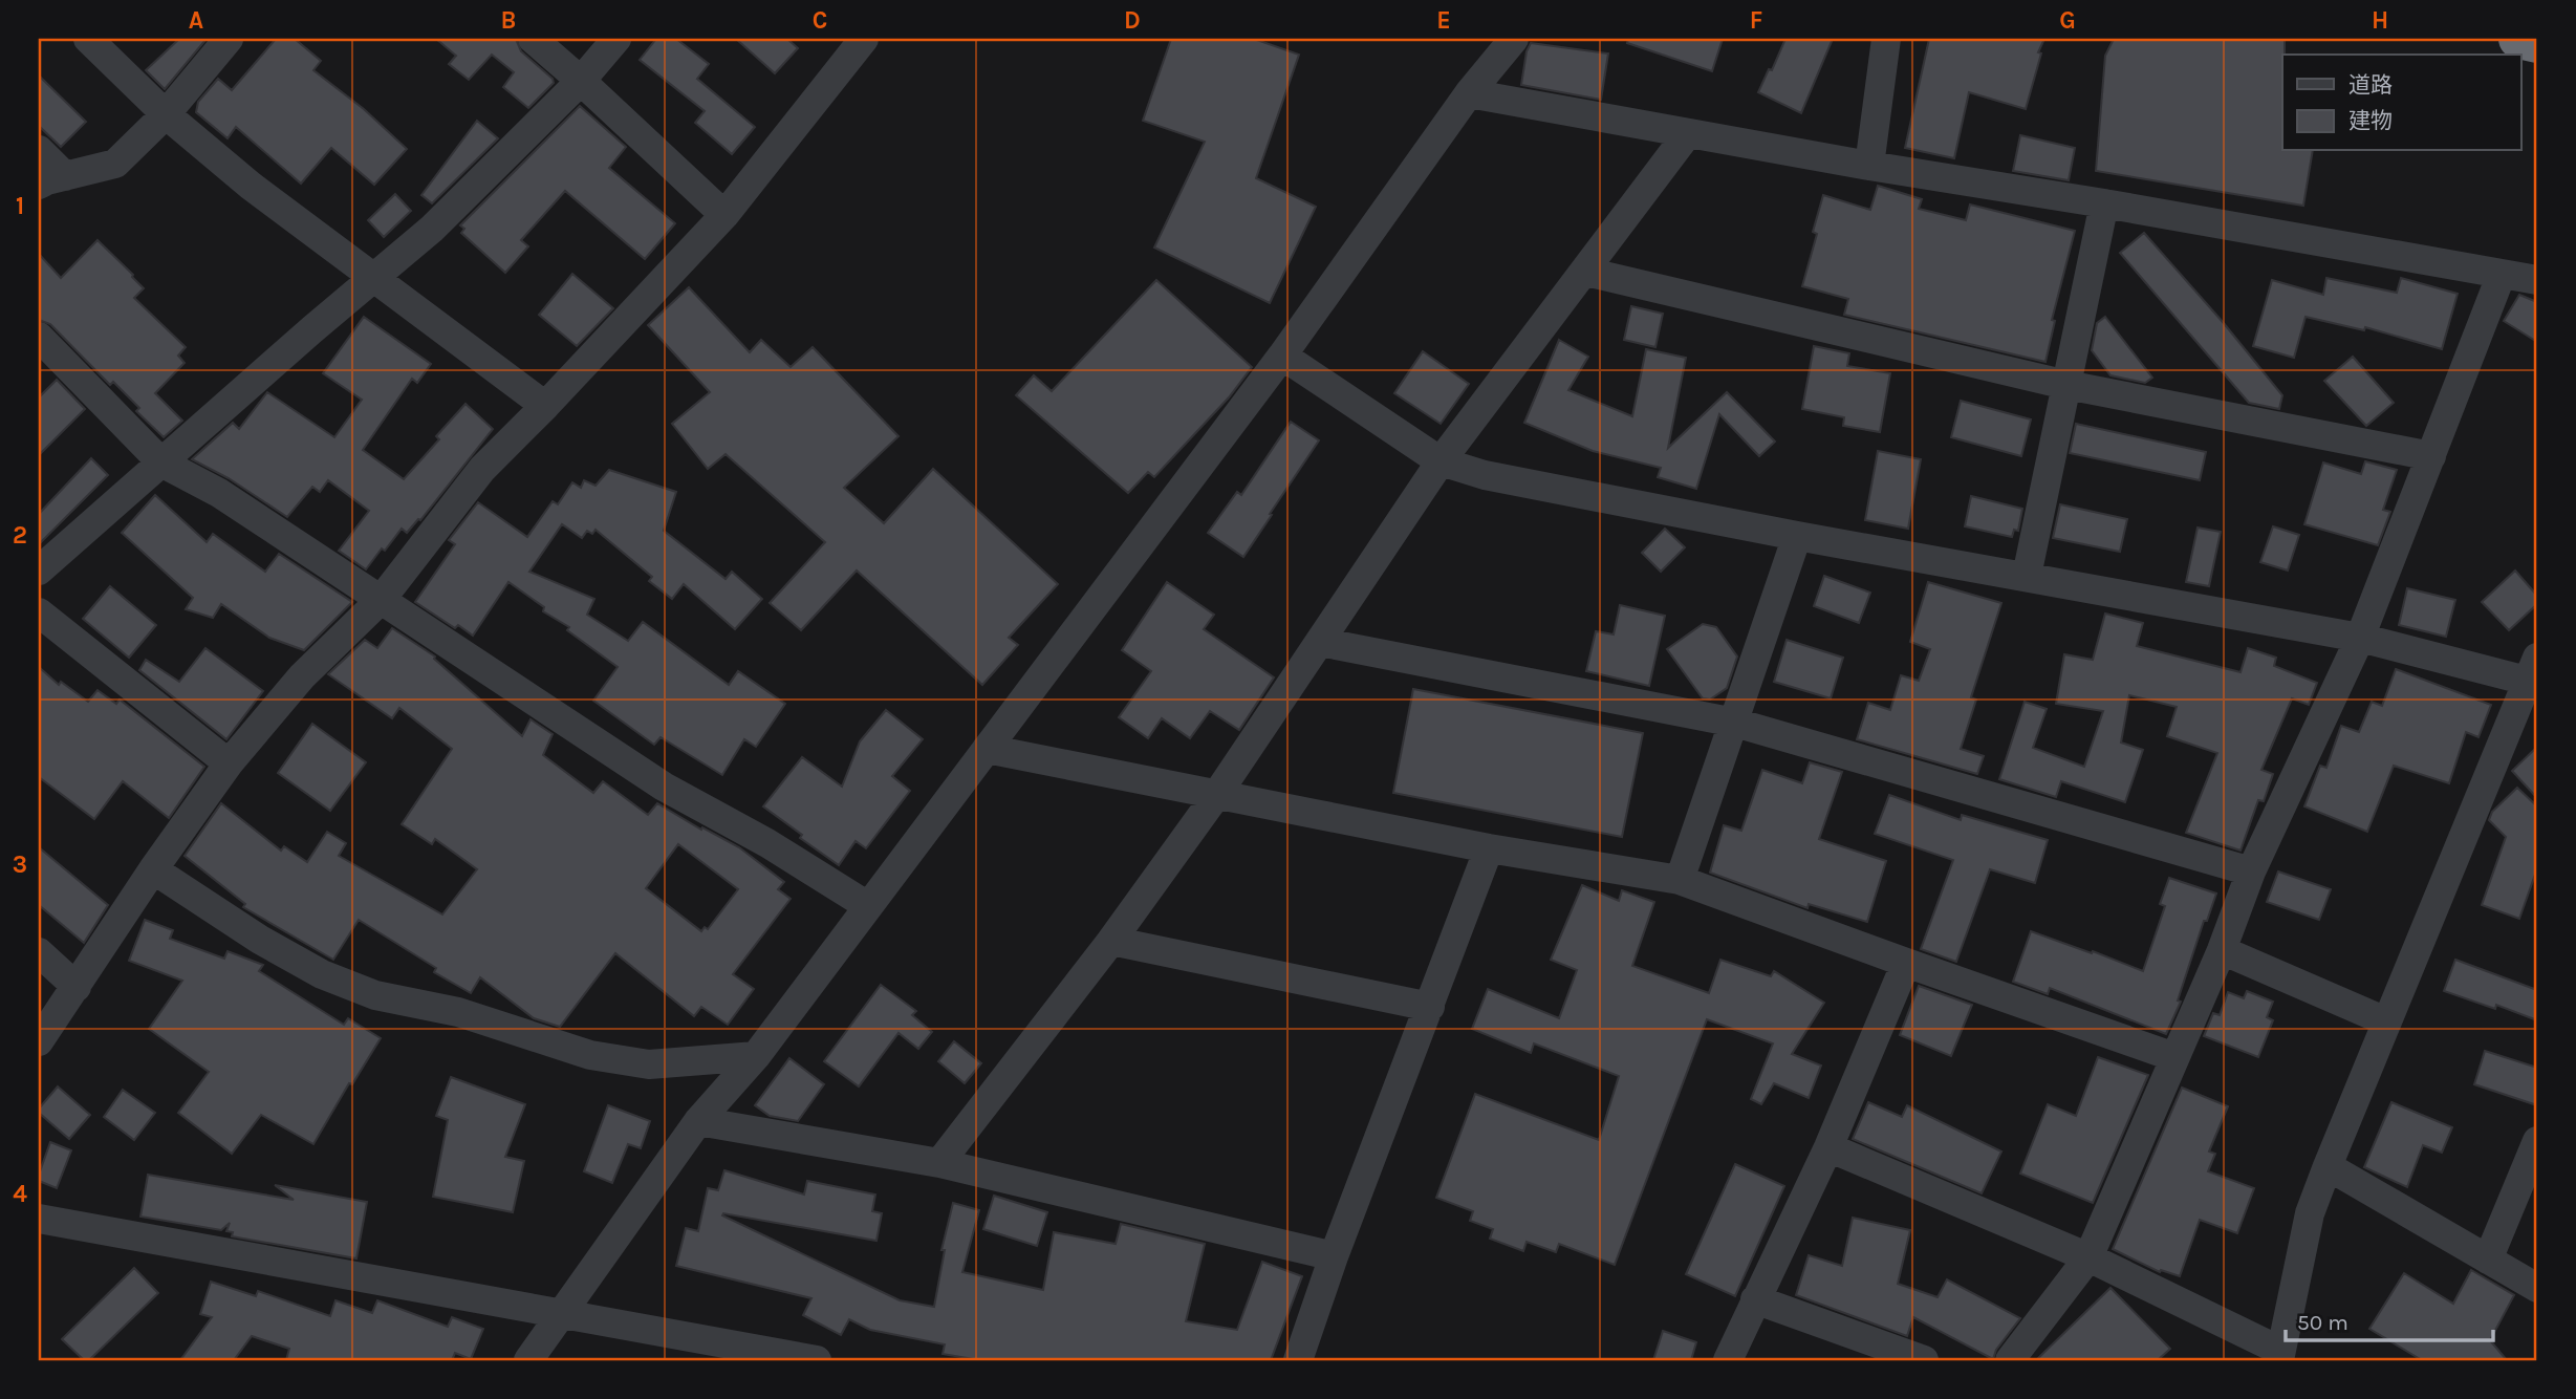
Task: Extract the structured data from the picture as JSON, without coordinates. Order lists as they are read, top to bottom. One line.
{"legend":["道路","建物"],"scale_bar":"50 m","grid":{"columns":["A","B","C","D","E","F","G","H"],"rows":["1","2","3","4"]}}
